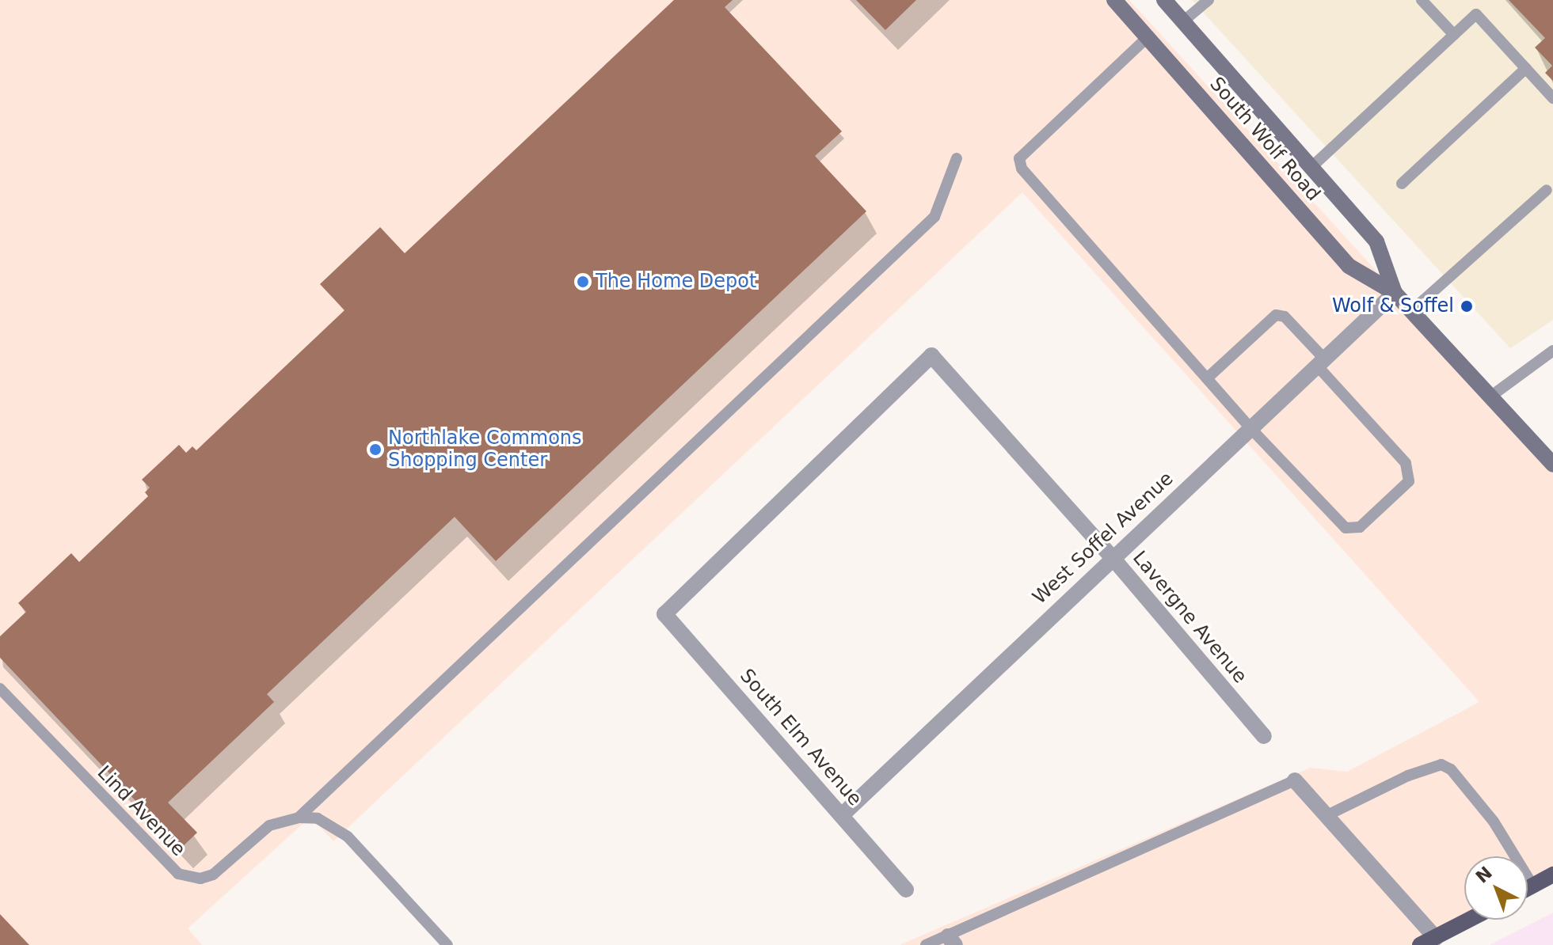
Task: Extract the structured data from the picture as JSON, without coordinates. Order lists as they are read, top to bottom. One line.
{"streets":{"main road":["South Wolf Road"],"street":["West Soffel Avenue","Lavergne Avenue","South Elm Avenue"],"lane":["Lind Avenue"]},"crossings":[["South Wolf Road","West Soffel Avenue"],["West Soffel Avenue","Lavergne Avenue"],["West Soffel Avenue","South Elm Avenue"],["Lavergne Avenue","South Elm Avenue"]],"places":["The Home Depot","Wolf & Soffel","Northlake Commons Shopping Center"],"north":"top left"}
